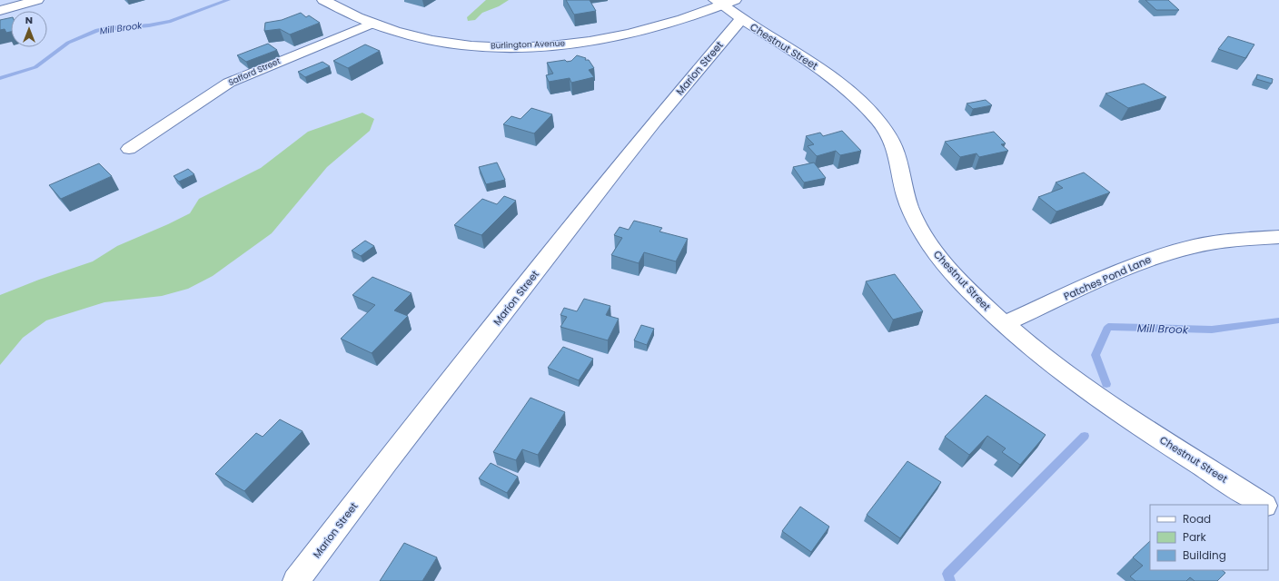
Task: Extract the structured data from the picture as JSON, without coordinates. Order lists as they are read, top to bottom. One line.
{"streets":{"street":["Burlington Avenue","Chestnut Street","Marion Street","Safford Street","Patches Pond Lane"]},"crossings":[["Burlington Avenue","Chestnut Street"],["Burlington Avenue","Safford Street"],["Chestnut Street","Marion Street"],["Chestnut Street","Patches Pond Lane"]],"water":["Mill Brook"],"legend":["Road","Park","Building"],"north":"top"}
